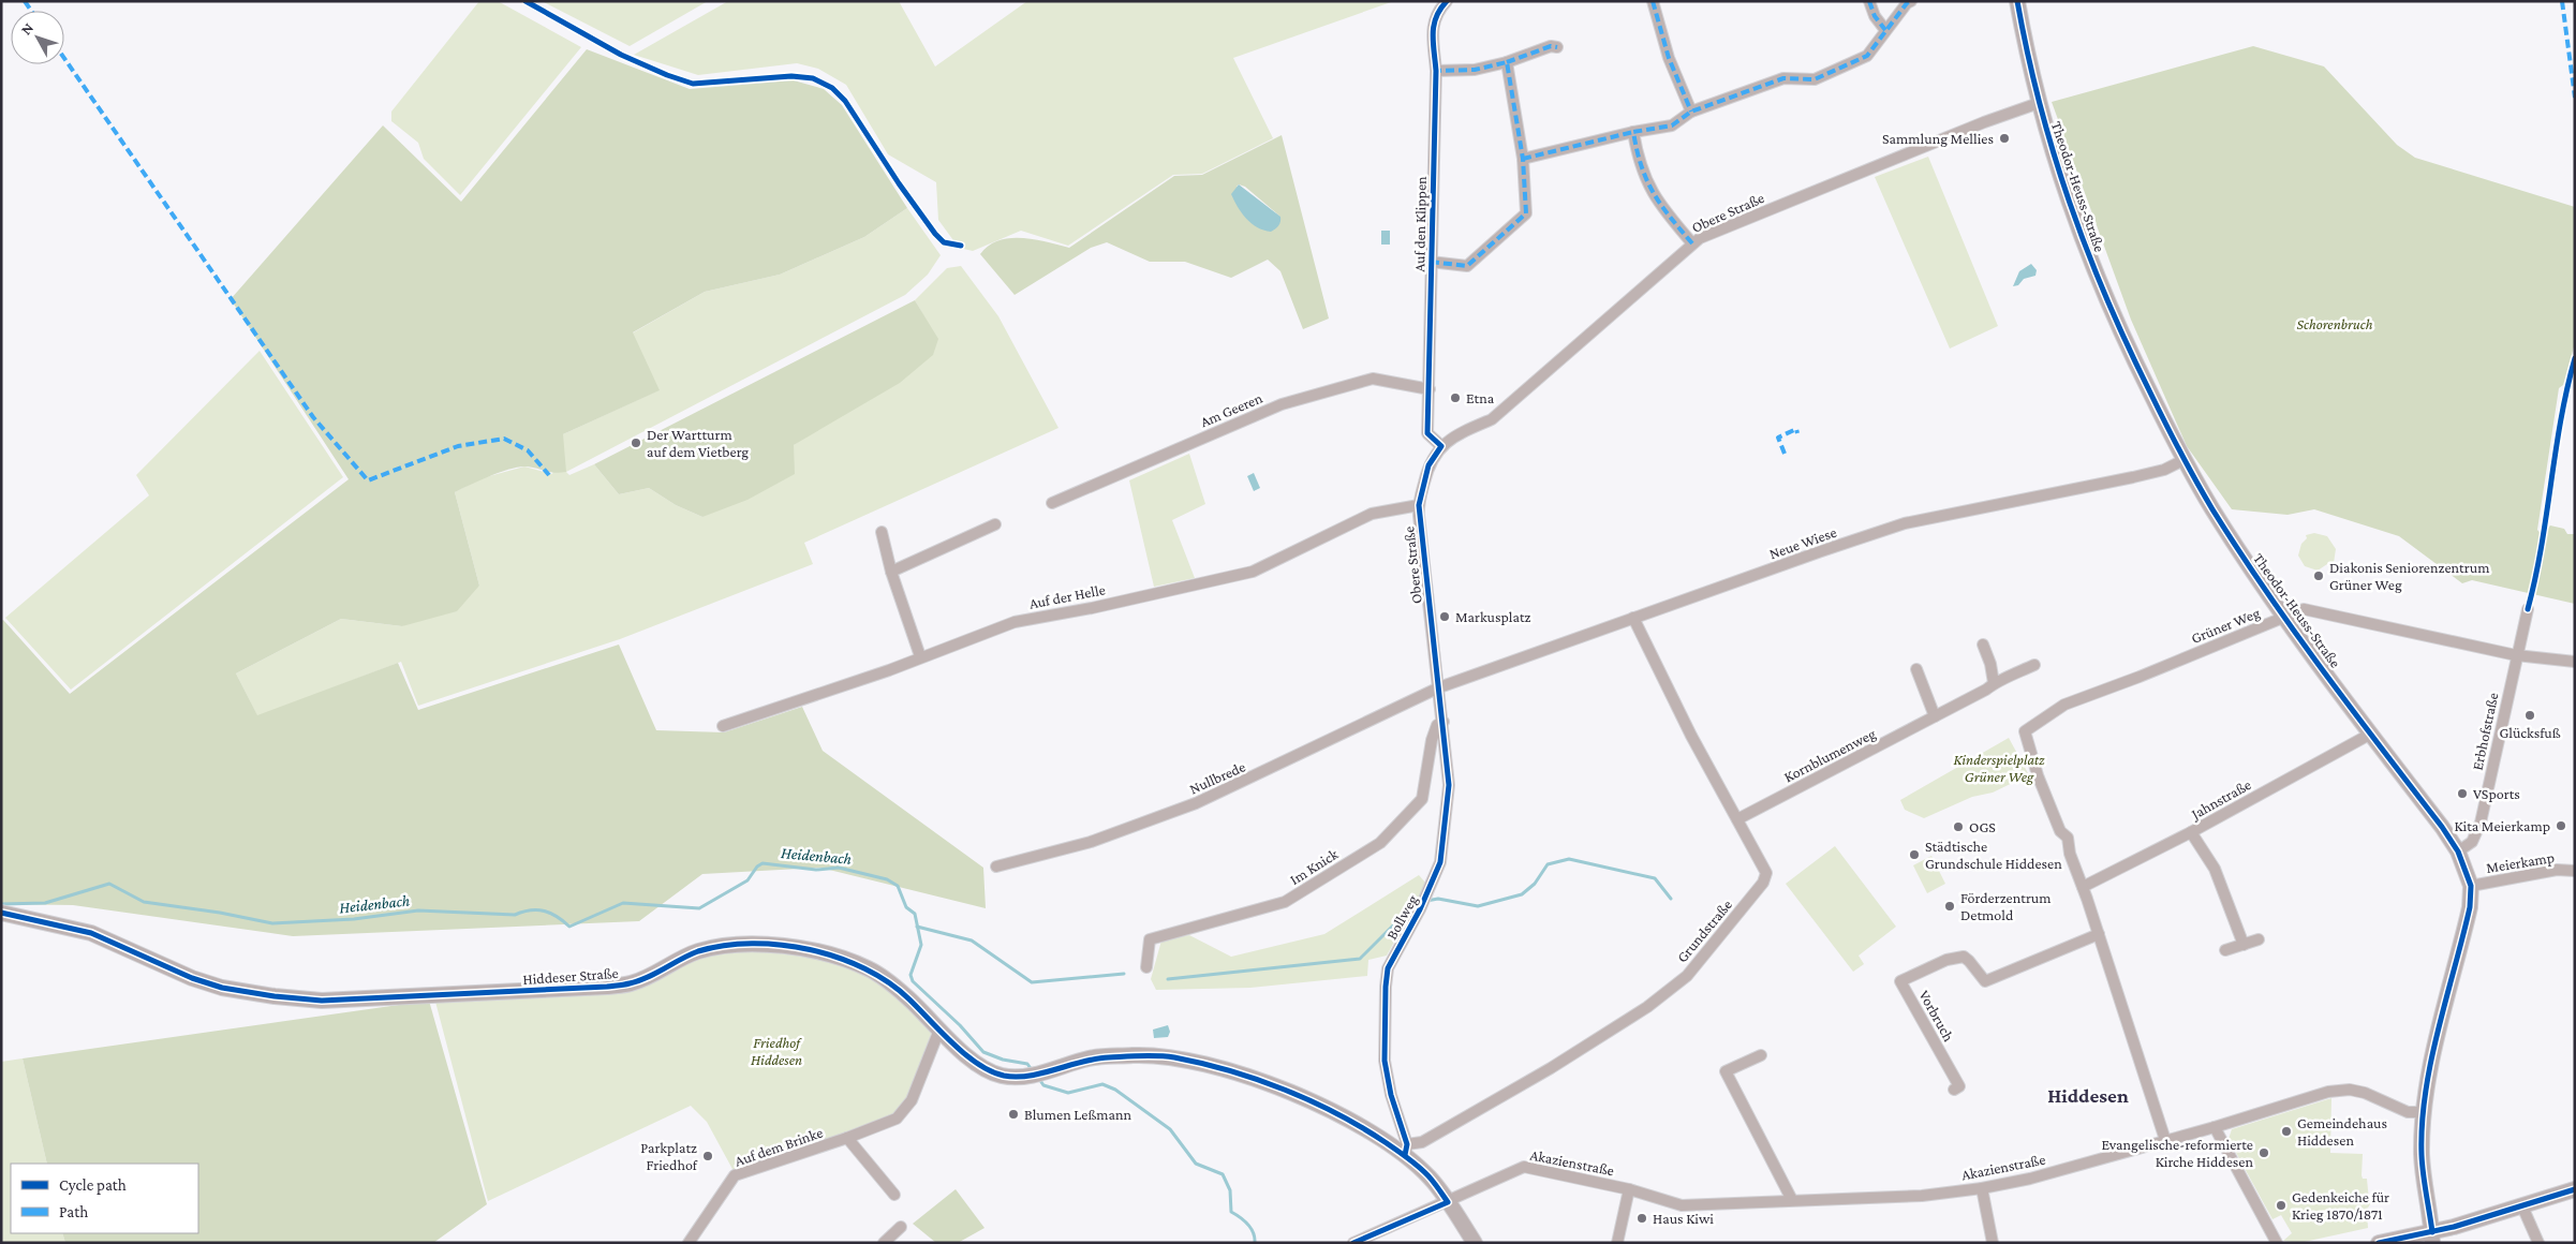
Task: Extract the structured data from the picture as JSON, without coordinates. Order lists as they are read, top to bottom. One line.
{"streets":{"main road":["Theodor-Heuss-Straße","Hiddeser Straße"],"street":["Obere Straße","Auf den Klippen","Am Geeren","Neue Wiese","Auf der Helle","Grüner Weg","Erbhofstraße","Kornblumenweg","Nullbrede","Jahnstraße","Meierkamp","Im Knick","Bollweg","Grundstraße","Vorbruch","Auf dem Brinke","Akazienstraße"]},"crossings":[["Theodor-Heuss-Straße","Obere Straße"],["Theodor-Heuss-Straße","Neue Wiese"],["Theodor-Heuss-Straße","Grüner Weg"],["Theodor-Heuss-Straße","Erbhofstraße"],["Theodor-Heuss-Straße","Jahnstraße"],["Theodor-Heuss-Straße","Meierkamp"],["Theodor-Heuss-Straße","Akazienstraße"],["Obere Straße","Auf den Klippen"],["Obere Straße","Neue Wiese"],["Obere Straße","Auf der Helle"],["Obere Straße","Nullbrede"],["Obere Straße","Bollweg"],["Auf den Klippen","Am Geeren"],["Neue Wiese","Nullbrede"],["Neue Wiese","Bollweg"],["Neue Wiese","Grundstraße"],["Grüner Weg","Erbhofstraße"],["Grüner Weg","Jahnstraße"],["Kornblumenweg","Grundstraße"],["Nullbrede","Bollweg"],["Im Knick","Bollweg"],["Bollweg","Grundstraße"],["Bollweg","Hiddeser Straße"],["Grundstraße","Hiddeser Straße"],["Hiddeser Straße","Auf dem Brinke"],["Hiddeser Straße","Akazienstraße"]],"districts":["Hiddesen"],"water":["Heidenbach"],"parks":["Schorenbruch","Kinderspielplatz Grüner Weg","Friedhof Hiddesen"],"places":["Sammlung Mellies","Etna","Der Wartturm auf dem Vietberg","Diakonis Seniorenzentrum Grüner Weg","Markusplatz","Glücksfuß","VSports","Kita Meierkamp","OGS","Städtische Grundschule Hiddesen","Förderzentrum Detmold","Blumen Leßmann","Gemeindehaus Hiddesen","Evangelische-reformierte Kirche Hiddesen","Parkplatz Friedhof","Gedenkeiche für Krieg 1870/1871","Haus Kiwi"],"legend":["Cycle path","Path"],"north":"top left"}
